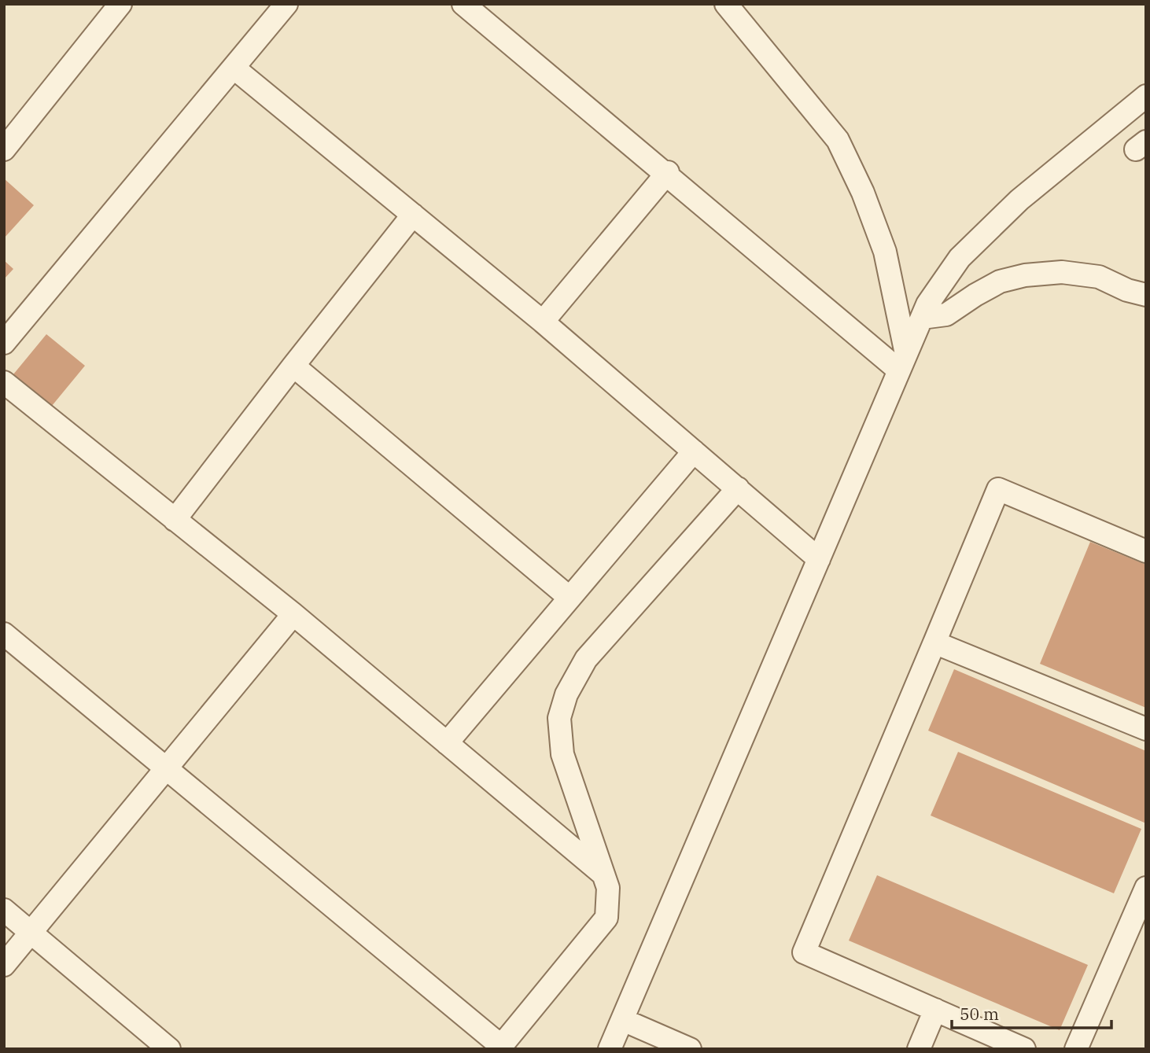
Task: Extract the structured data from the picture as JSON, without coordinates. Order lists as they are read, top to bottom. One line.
{"scale_bar":"50 m"}
